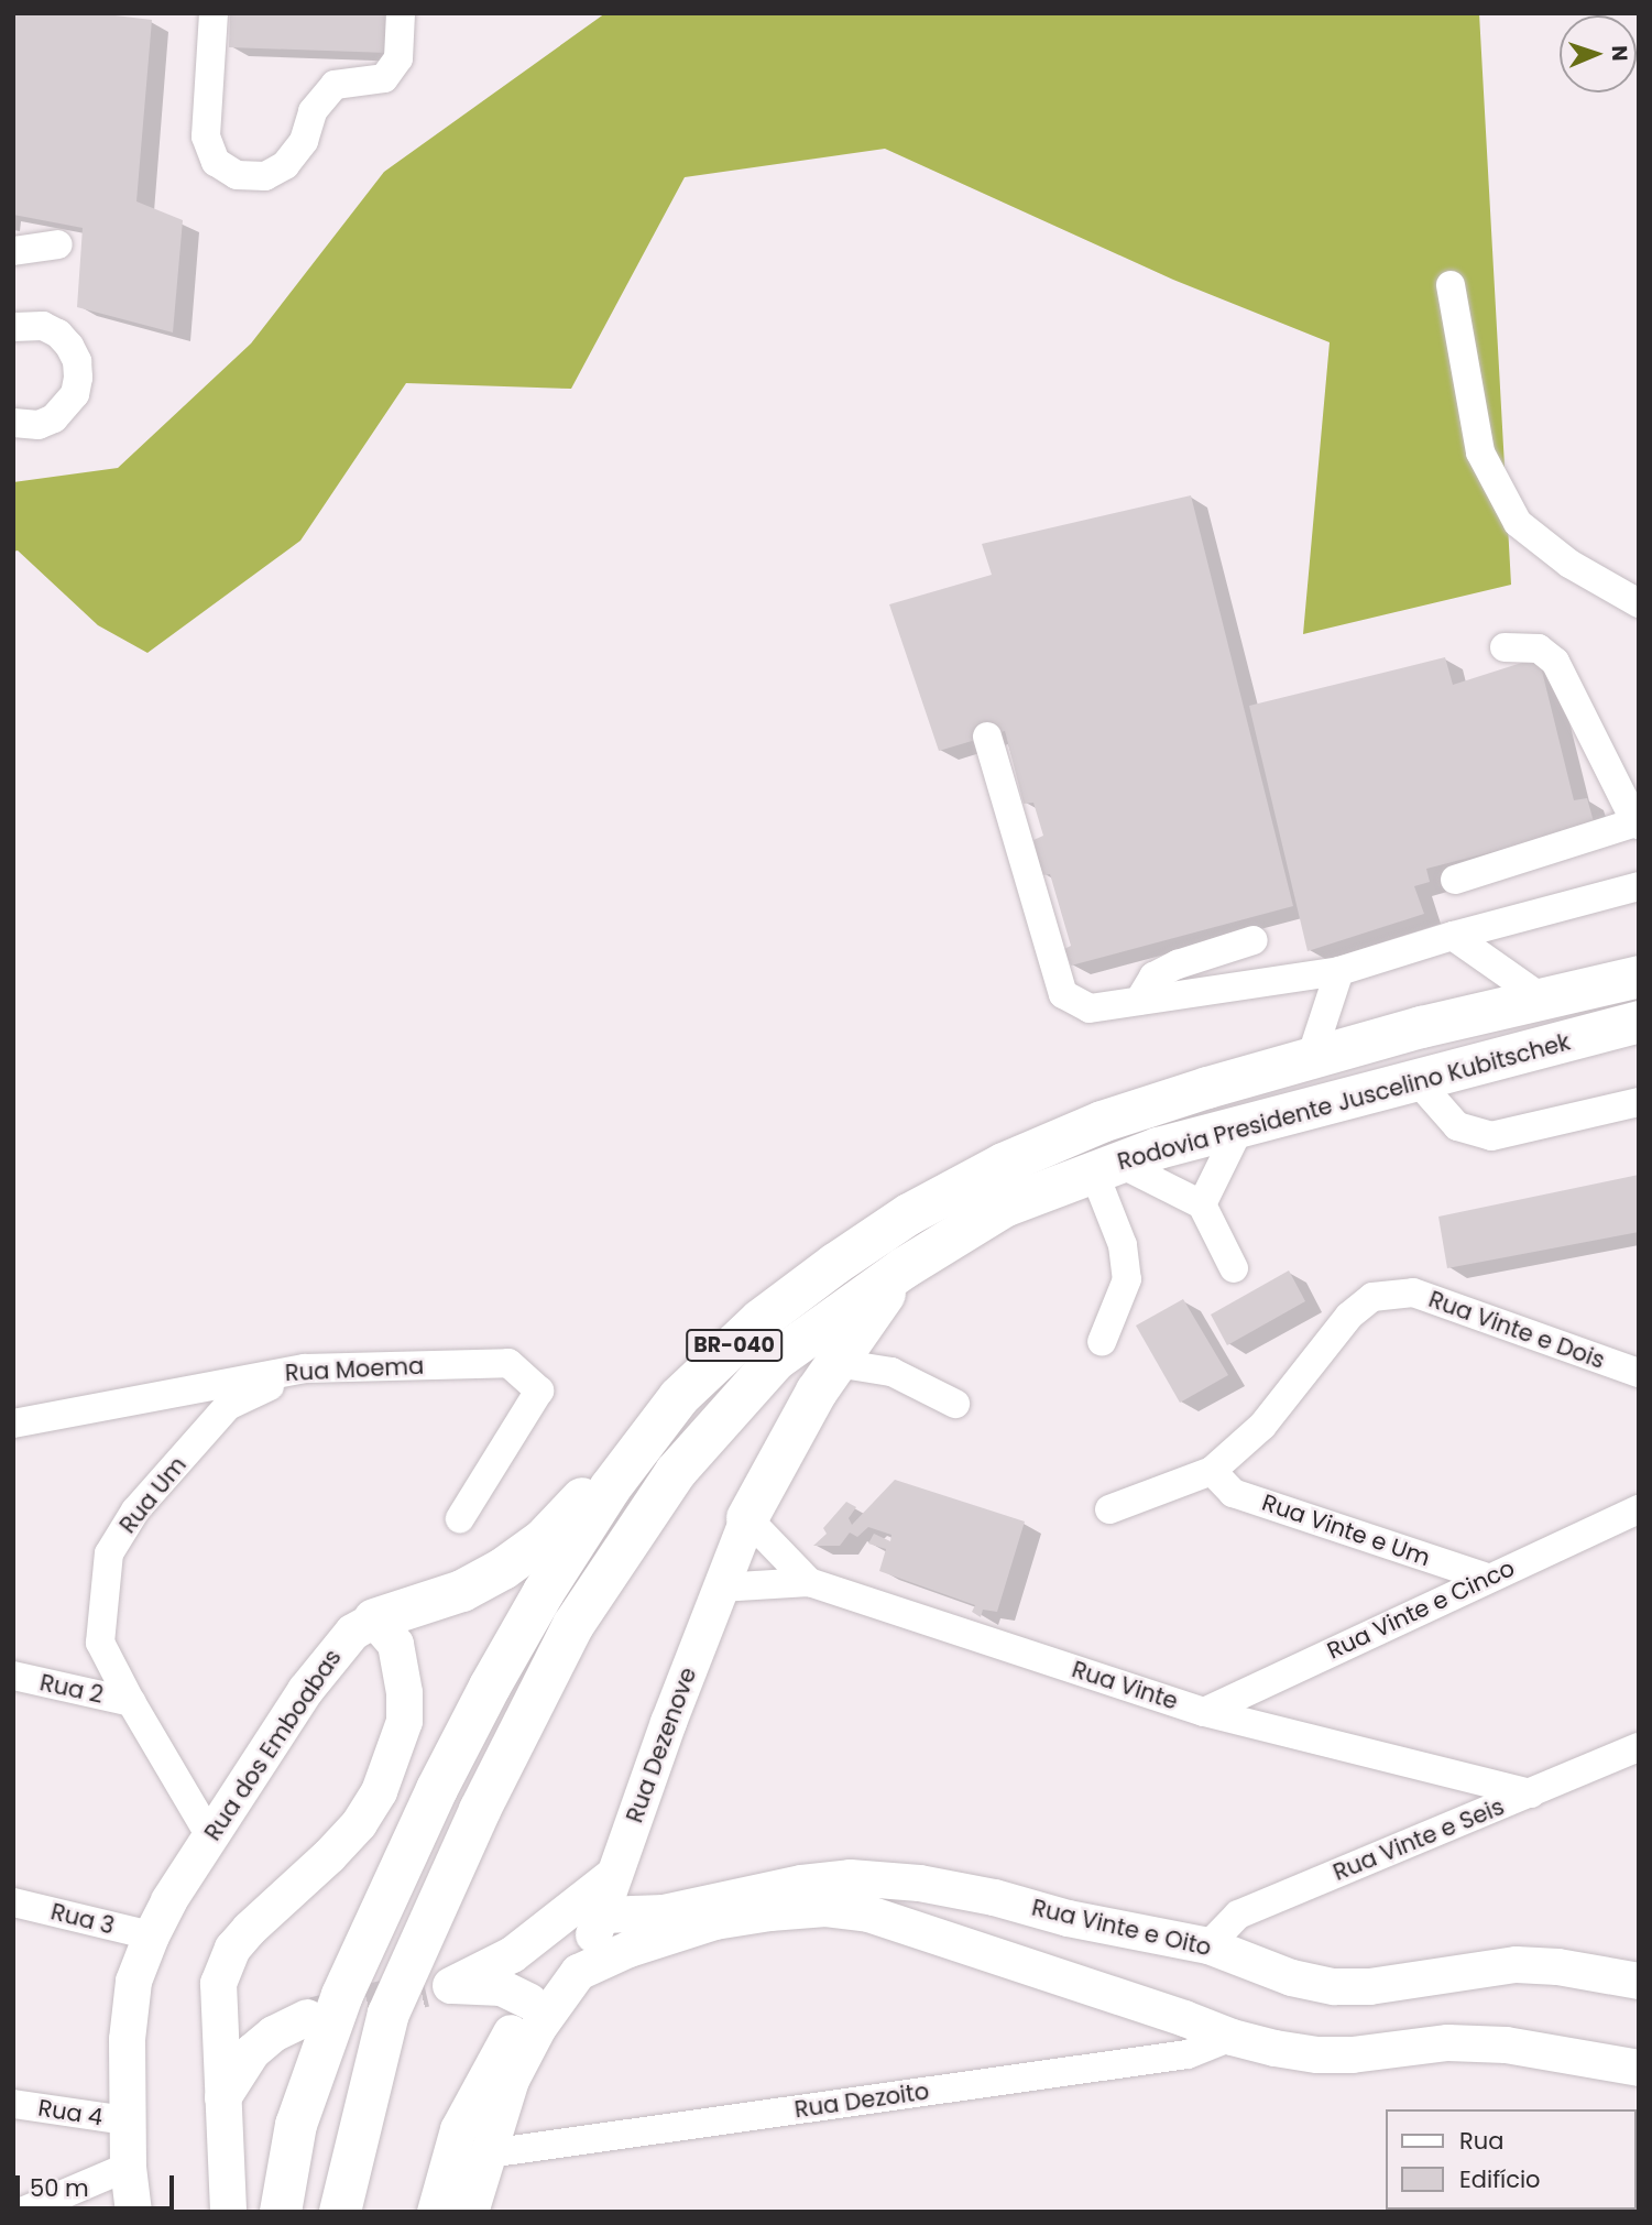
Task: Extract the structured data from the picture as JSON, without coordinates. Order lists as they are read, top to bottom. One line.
{"streets":{"highway":["Rodovia Presidente Juscelino Kubitschek","BR-040"],"main road":["Rua dos Emboabas","Rua Dezenove","Rua Vinte e Oito"],"street":["Rua Vinte e Dois","Rua Moema","Rua Um","Rua Vinte e Um","Rua Vinte e Cinco","Rua Vinte","Rua 2","Rua Vinte e Seis","Rua 3","Rua Dezoito","Rua 4"]},"crossings":[["Rua Vinte e Dois","Rua Vinte e Um"],["Rua Moema","Rua Um"],["Rua Um","Rua 2"],["Rua Um","Rua dos Emboabas"],["Rua Vinte e Um","Rua Vinte e Cinco"],["Rua Vinte e Cinco","Rua Vinte"],["Rua Vinte","Rua Dezenove"],["Rua Vinte","Rua Vinte e Seis"],["Rua dos Emboabas","Rua 3"],["Rua dos Emboabas","Rua 4"],["Rua Dezenove","Rua Vinte e Oito"],["Rua Dezenove","Rua Dezoito"],["Rua Vinte e Seis","Rua Vinte e Oito"]],"legend":["Rua","Edifício"],"scale_bar":"50 m","north":"right"}
